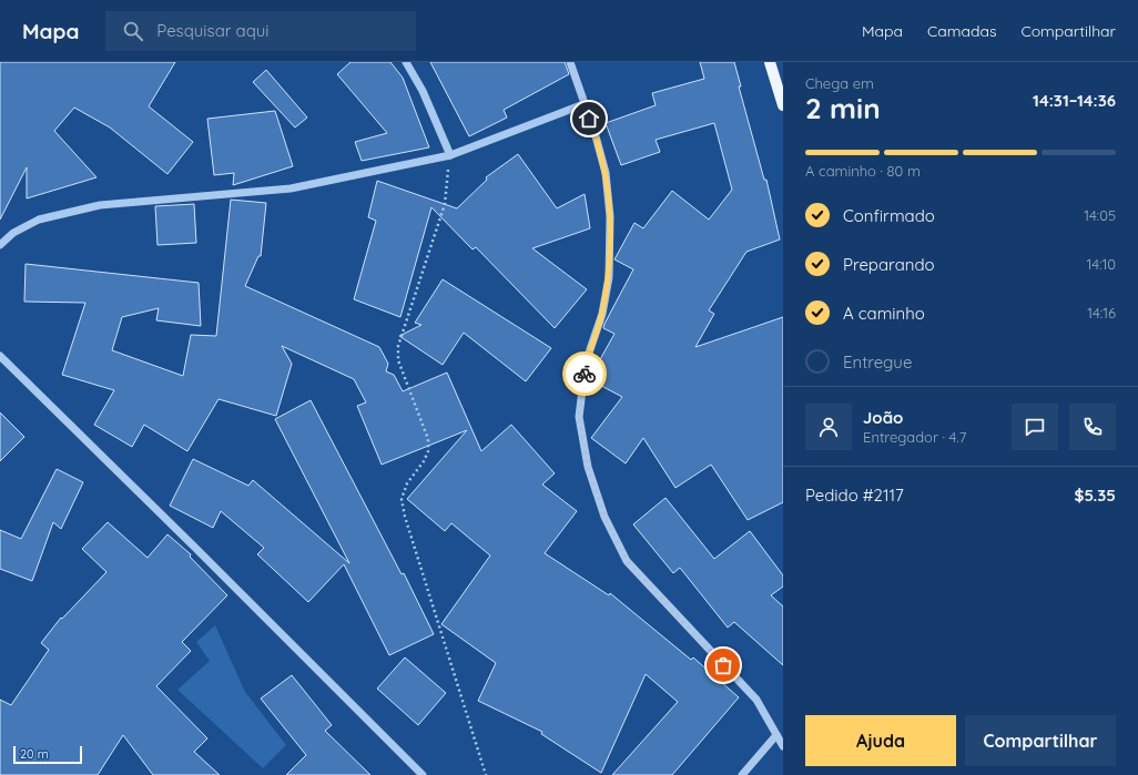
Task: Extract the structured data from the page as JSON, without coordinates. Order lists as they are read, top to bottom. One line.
{"scale_bar":"20 m","page":{"header":"Mapa","search":"Pesquisar aqui","nav":["Mapa","Camadas","Compartilhar"],"heading":["2 min","Chega em","14:31–14:36"],"panel":["João","Entregador · 4.7","Pedido #2117","$5.35"],"bar":"A caminho · 80 m","list":[["Confirmado","14:05"],["Preparando","14:10"],["A caminho","14:16"],"Entregue"],"buttons":["Ajuda","Compartilhar"],"scale":"20 m"}}
